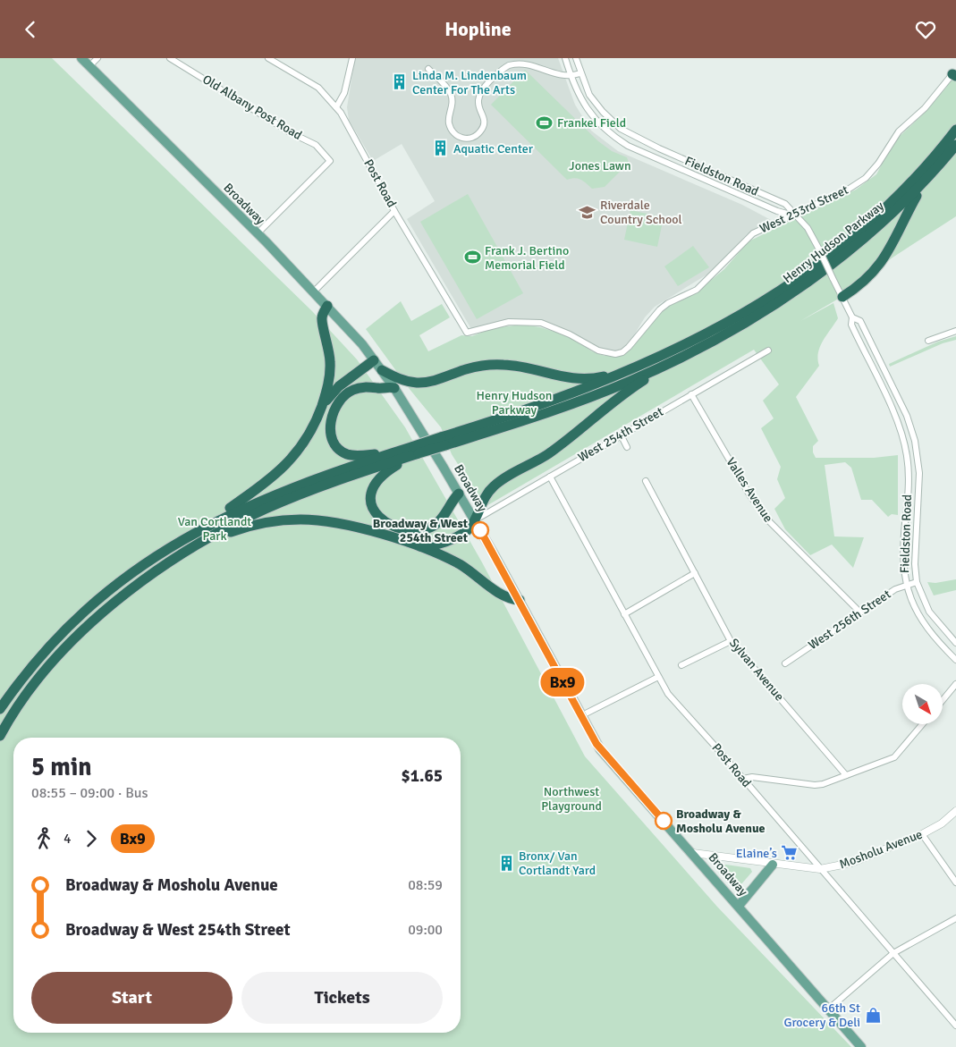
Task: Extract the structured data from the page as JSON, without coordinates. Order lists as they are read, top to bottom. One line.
{"streets":{"highway":["Henry Hudson Parkway"],"main road":["Broadway"],"street":["Old Albany Post Road","Fieldston Road","Post Road","West 253rd Street","West 254th Street","Valles Avenue","West 256th Street","Sylvan Avenue","Mosholu Avenue"]},"crossings":[["Old Albany Post Road","Broadway"],["Fieldston Road","West 253rd Street"],["Fieldston Road","West 256th Street"],["Post Road","West 253rd Street"],["Post Road","West 254th Street"],["Post Road","Mosholu Avenue"],["Broadway","West 254th Street"],["Broadway","Mosholu Avenue"],["West 254th Street","Valles Avenue"],["Valles Avenue","West 256th Street"]],"parks":["Jones Lawn","Henry Hudson Parkway","Van Cortlandt Park","Northwest Playground"],"places":{"building":["Linda M. Lindenbaum Center For The Arts","Aquatic Center","Bronx/ Van Cortlandt Yard"],"sports":["Frankel Field","Frank J. Bertino Memorial Field"],"school or university":["Riverdale Country School"],"other":["Broadway & West 254th Street","Broadway & Mosholu Avenue"],"supermarket":["Elaine’s"],"shop":["66th St Grocery & Deli"]},"lines":["bus line Bx9"],"north":"bottom right","page":{"header":"Hopline","on_map":"Bx9","heading":["5 min","08:55 – 09:00 · Bus","$1.65"],"legs":["4","Bx9"],"list":[{"name":"Broadway & Mosholu Avenue","value":"08:59"},{"name":"Broadway & West 254th Street","value":"09:00"}],"buttons":["Start","Tickets"]}}
